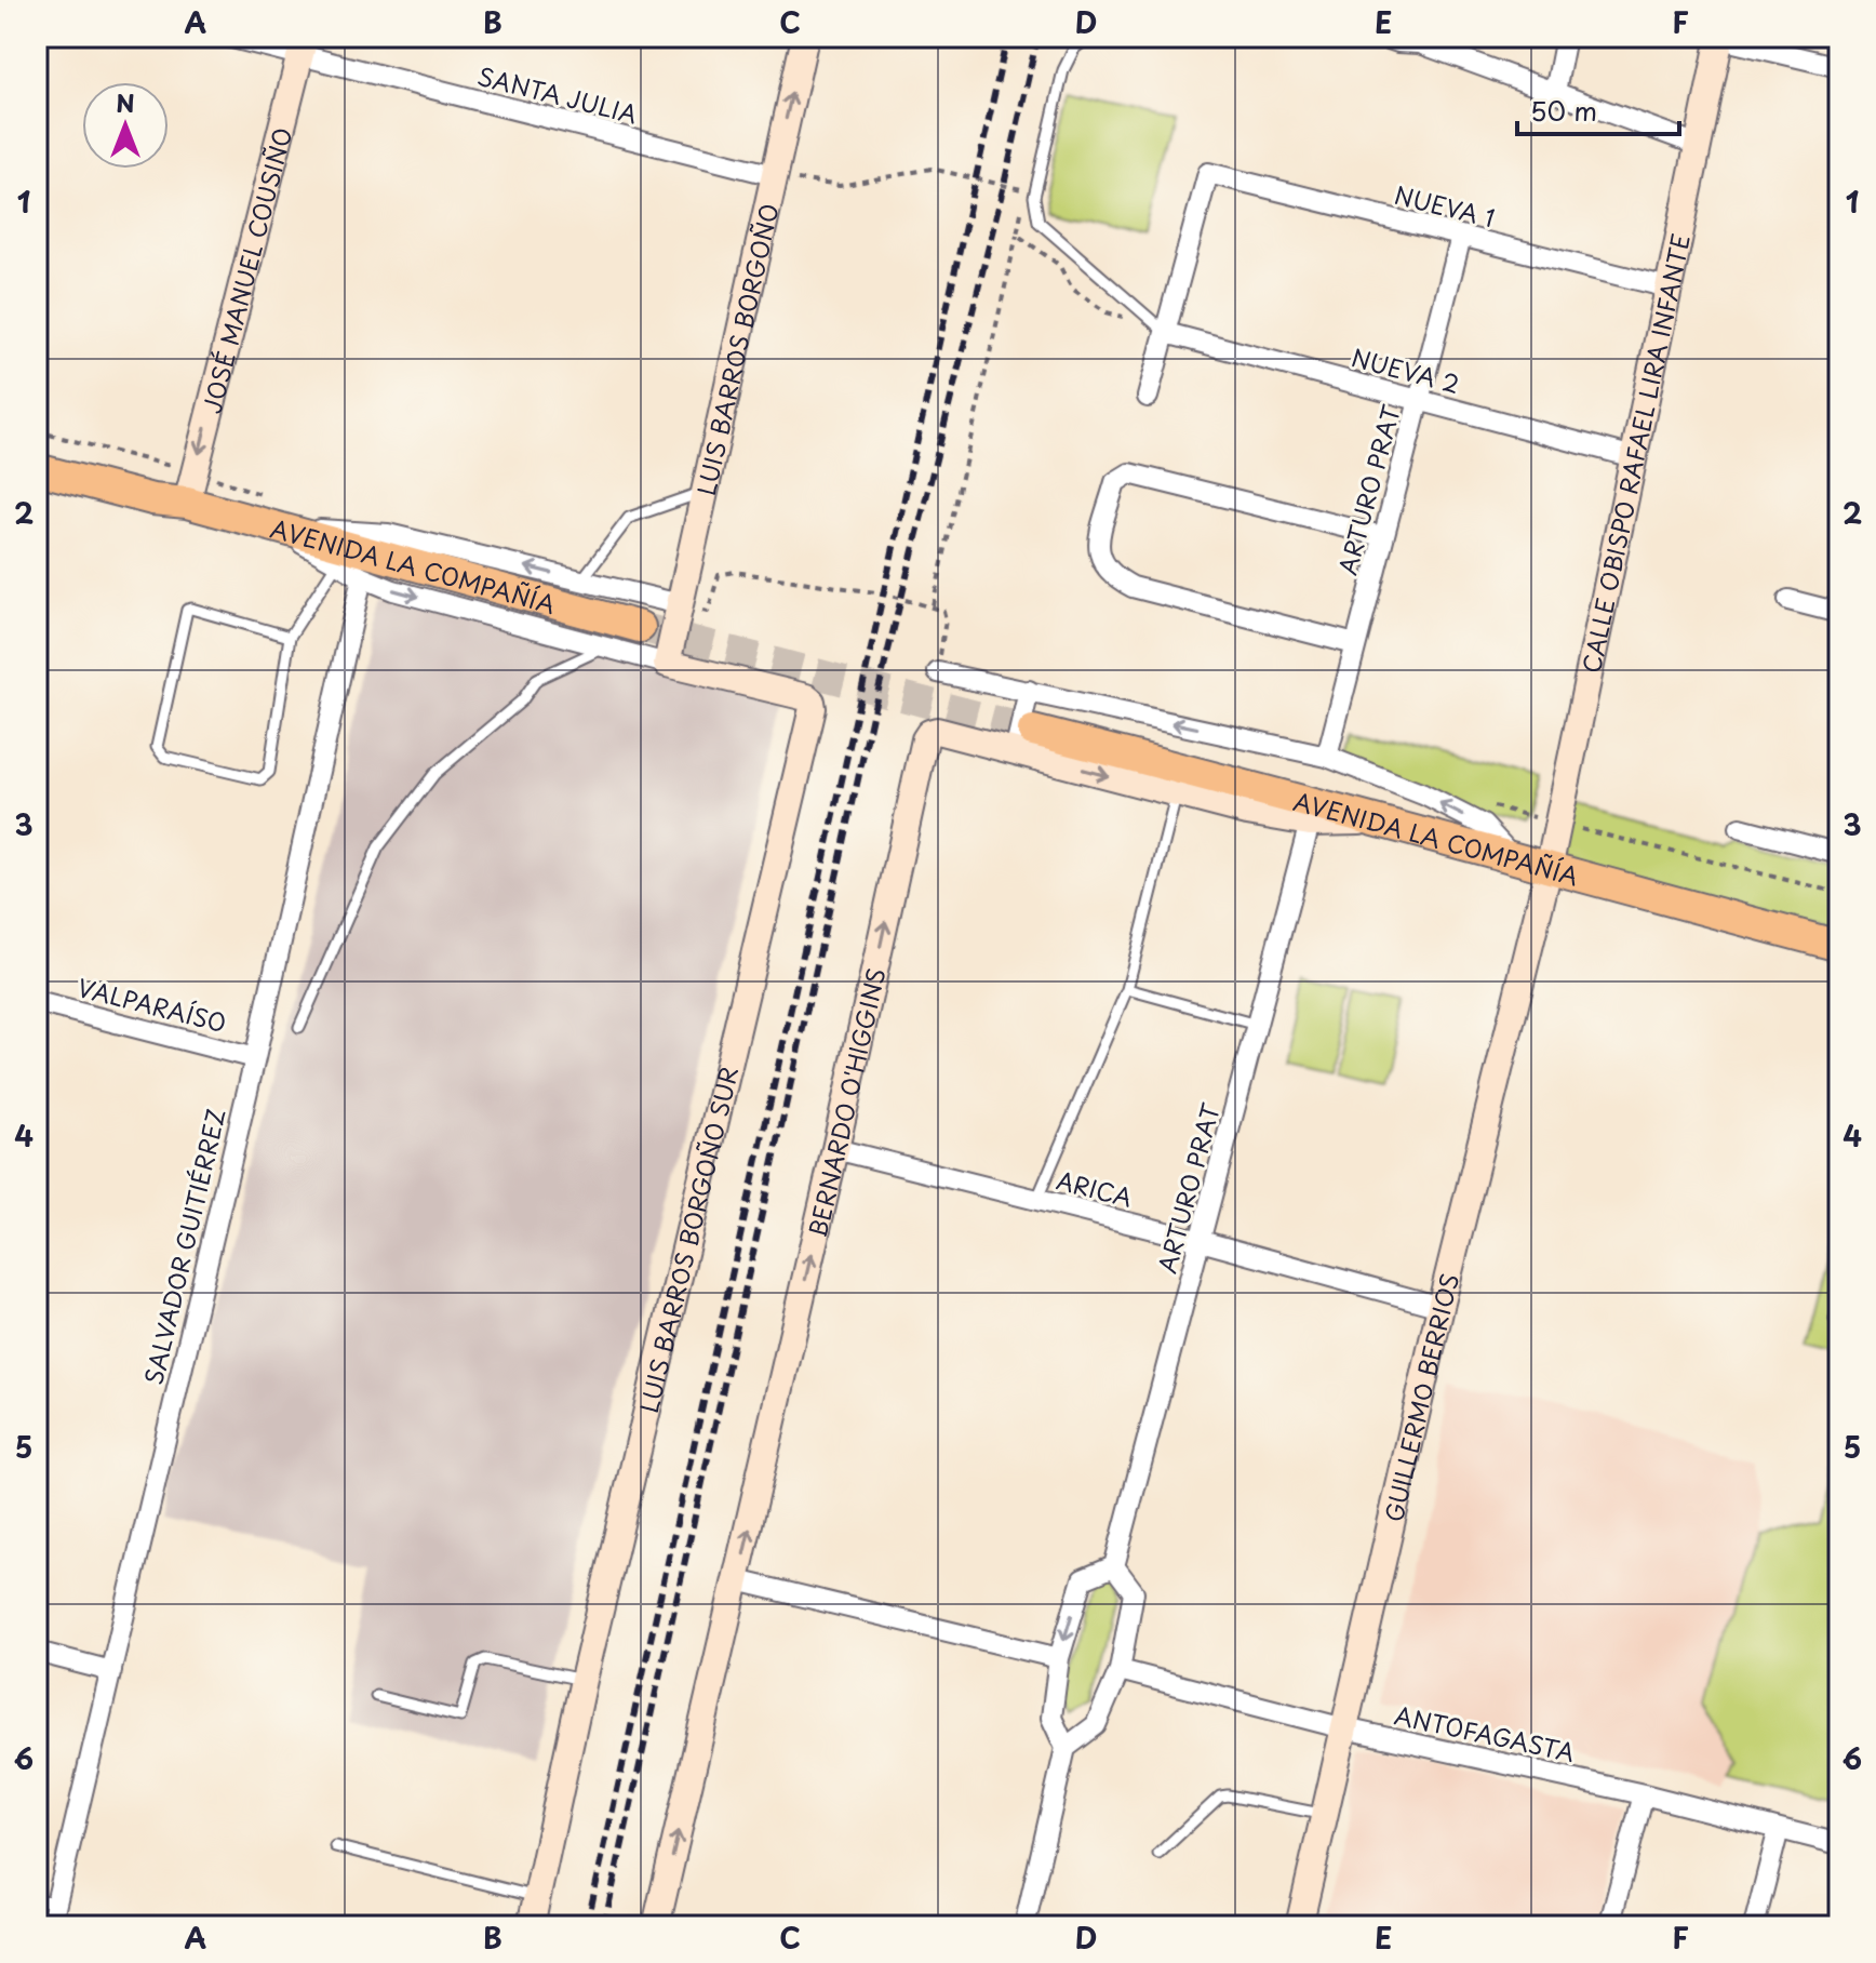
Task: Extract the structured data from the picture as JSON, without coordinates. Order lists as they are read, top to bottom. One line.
{"streets":{"main road":["AVENIDA LA COMPAÑÍA"],"street":["SANTA JULIA","NUEVA 1","JOSÉ MANUEL COUSIÑO","LUIS BARROS BORGOÑO","NUEVA 2","CALLE OBISPO RAFAEL LIRA INFANTE","ARTURO PRAT","VALPARAÍSO","BERNARDO O'HIGGINS","ARICA","LUIS BARROS BORGOÑO SUR","SALVADOR GUITIÉRREZ","GUILLERMO BERRIOS","ANTOFAGASTA"]},"crossings":[["SANTA JULIA","JOSÉ MANUEL COUSIÑO"],["SANTA JULIA","LUIS BARROS BORGOÑO"],["NUEVA 1","NUEVA 2"],["NUEVA 1","CALLE OBISPO RAFAEL LIRA INFANTE"],["NUEVA 1","ARTURO PRAT"],["JOSÉ MANUEL COUSIÑO","AVENIDA LA COMPAÑÍA"],["LUIS BARROS BORGOÑO","LUIS BARROS BORGOÑO SUR"],["NUEVA 2","CALLE OBISPO RAFAEL LIRA INFANTE"],["NUEVA 2","ARTURO PRAT"],["CALLE OBISPO RAFAEL LIRA INFANTE","AVENIDA LA COMPAÑÍA"],["CALLE OBISPO RAFAEL LIRA INFANTE","GUILLERMO BERRIOS"],["ARTURO PRAT","BERNARDO O'HIGGINS"],["ARTURO PRAT","ARICA"],["AVENIDA LA COMPAÑÍA","BERNARDO O'HIGGINS"],["AVENIDA LA COMPAÑÍA","GUILLERMO BERRIOS"],["VALPARAÍSO","SALVADOR GUITIÉRREZ"],["BERNARDO O'HIGGINS","ARICA"],["ARICA","GUILLERMO BERRIOS"],["GUILLERMO BERRIOS","ANTOFAGASTA"]],"one_way":["JOSÉ MANUEL COUSIÑO","BERNARDO O'HIGGINS"],"scale_bar":"50 m","north":"top","grid":{"columns":["A","B","C","D","E","F"],"rows":["1","2","3","4","5","6"]}}
